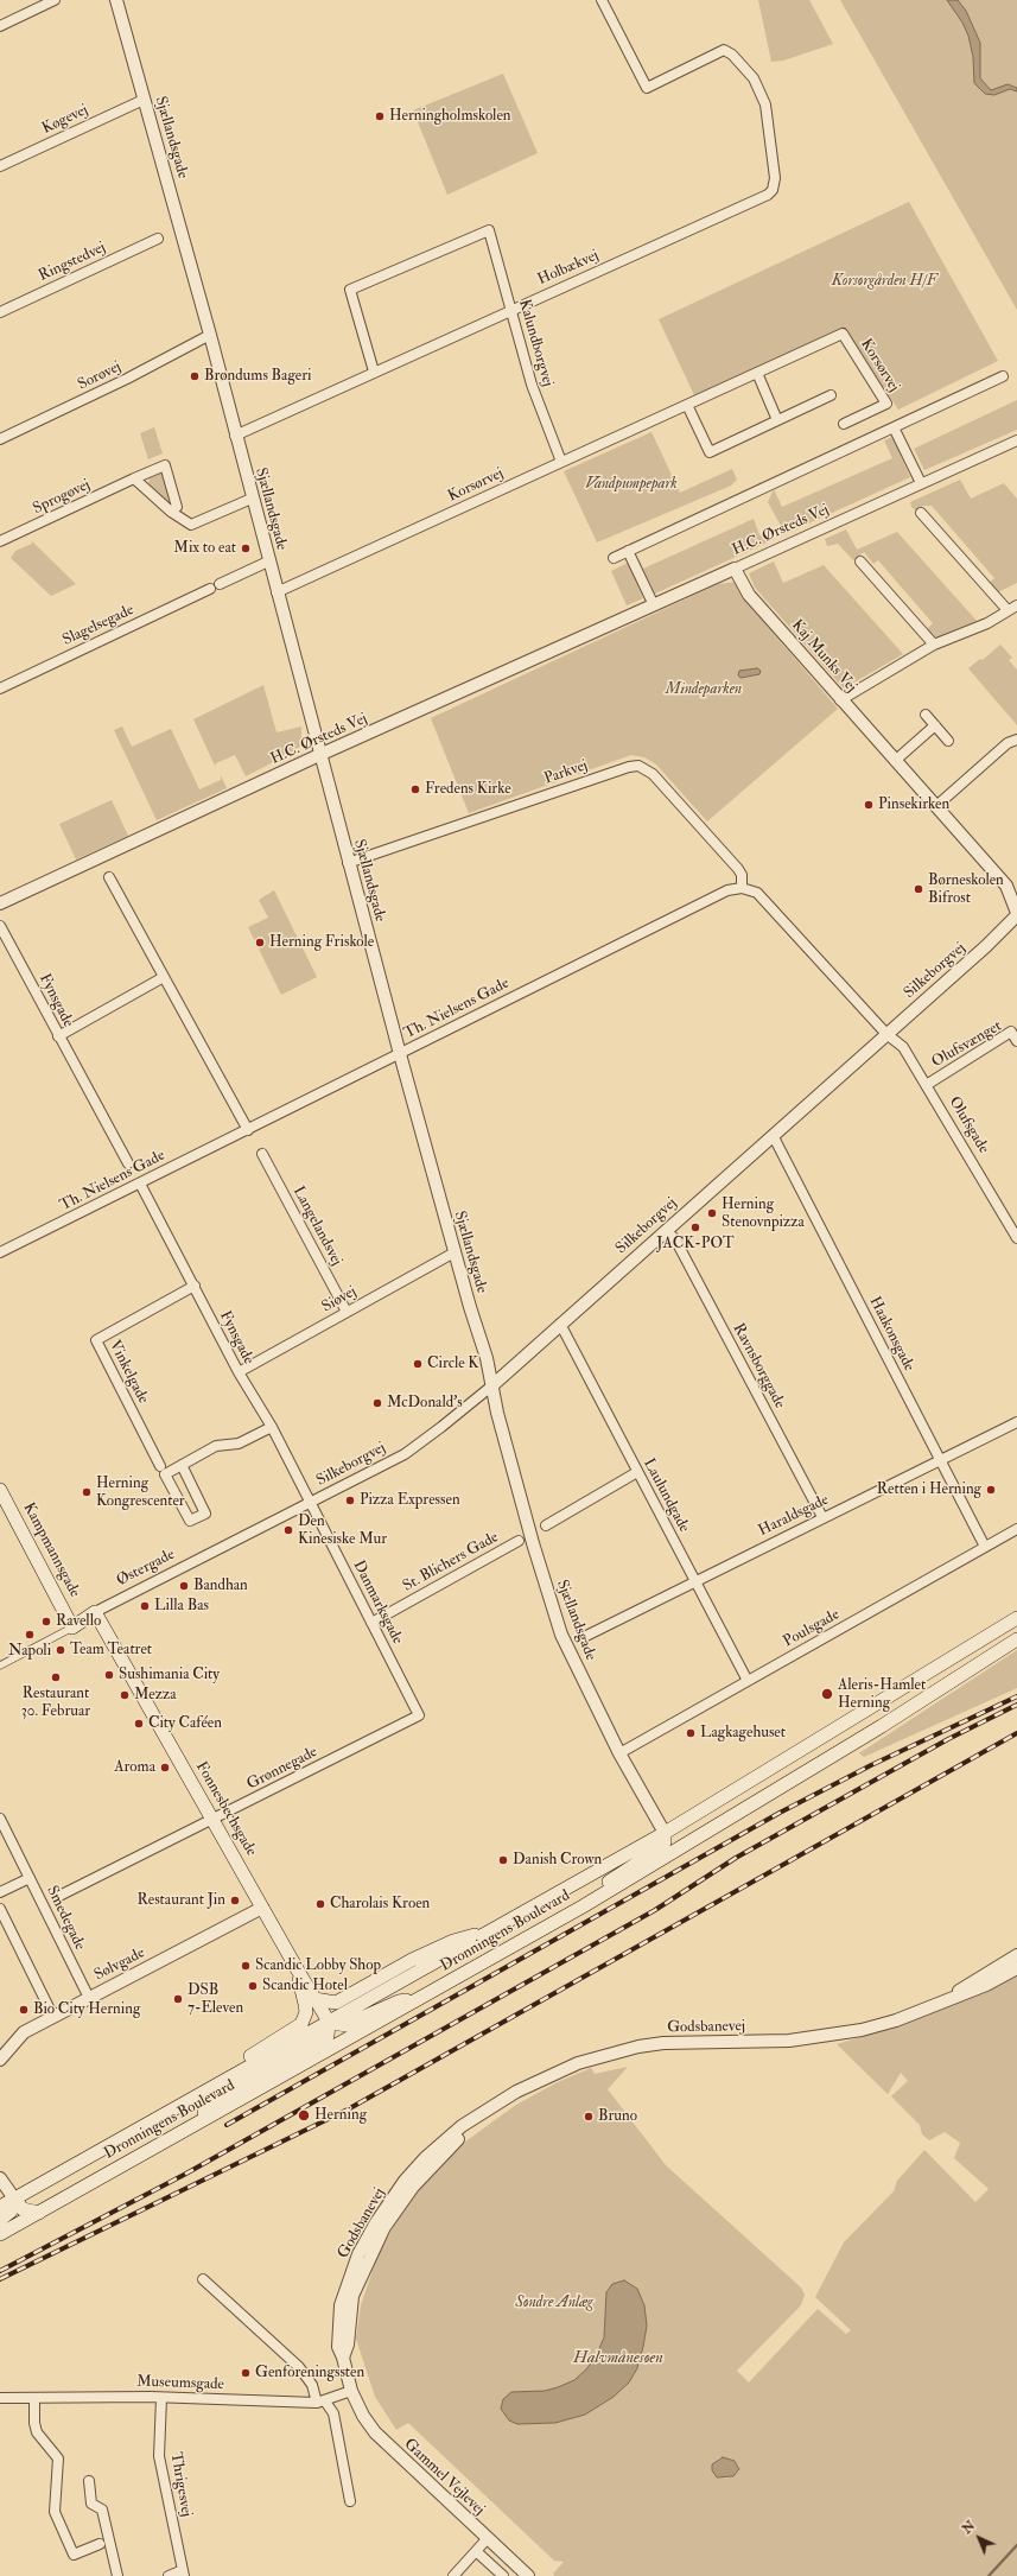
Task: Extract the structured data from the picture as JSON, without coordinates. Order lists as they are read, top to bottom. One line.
{"streets":{"main road":["Kampmannsgade","Østergade","Fonnesbechsgade","Dronningens Boulevard"],"street":["Køgevej","Sjællandsgade","Ringstedvej","Holbækvej","Kalundborgvej","Korsørvej","Sorøvej","Sprogøvej","H.C. Ørsteds Vej","Slagelsegade","Kaj Munks Vej","Parkvej","Silkeborgvej","Fynsgade","Th. Nielsens Gade","Olufsvænget","Olufsgade","Langelandsvej","Siøvej","Haakonsgade","Ravnsborggade","Vinkelgade","Laulundgade","Haraldsgade","St. Blichers Gade","Danmarksgade","Poulsgade","Grønnegade","Smedegade","Sølvgade","Godsbanevej","Museumsgade","Gammel Vejlevej","Thrigesvej"]},"crossings":[["Køgevej","Sjællandsgade"],["Sjællandsgade","Holbækvej"],["Sjællandsgade","Korsørvej"],["Sjællandsgade","Sorøvej"],["Sjællandsgade","H.C. Ørsteds Vej"],["Sjællandsgade","Parkvej"],["Sjællandsgade","Silkeborgvej"],["Sjællandsgade","Th. Nielsens Gade"],["Sjællandsgade","Siøvej"],["Sjællandsgade","Poulsgade"],["Sjællandsgade","Dronningens Boulevard"],["Holbækvej","Kalundborgvej"],["Kalundborgvej","Korsørvej"],["H.C. Ørsteds Vej","Kaj Munks Vej"],["Kaj Munks Vej","Silkeborgvej"],["Parkvej","Th. Nielsens Gade"],["Silkeborgvej","Fynsgade"],["Silkeborgvej","Olufsgade"],["Silkeborgvej","Haakonsgade"],["Silkeborgvej","Ravnsborggade"],["Silkeborgvej","Laulundgade"],["Silkeborgvej","Østergade"],["Silkeborgvej","Danmarksgade"],["Fynsgade","Th. Nielsens Gade"],["Fynsgade","Siøvej"],["Fynsgade","Vinkelgade"],["Fynsgade","Østergade"],["Fynsgade","Danmarksgade"],["Olufsvænget","Olufsgade"],["Langelandsvej","Siøvej"],["Haakonsgade","Haraldsgade"],["Haakonsgade","Poulsgade"],["Ravnsborggade","Haraldsgade"],["Laulundgade","Haraldsgade"],["Laulundgade","Poulsgade"],["Kampmannsgade","Østergade"],["St. Blichers Gade","Danmarksgade"],["Østergade","Danmarksgade"],["Østergade","Fonnesbechsgade"],["Danmarksgade","Grønnegade"],["Grønnegade","Fonnesbechsgade"],["Fonnesbechsgade","Dronningens Boulevard"],["Fonnesbechsgade","Sølvgade"],["Smedegade","Sølvgade"],["Godsbanevej","Museumsgade"],["Godsbanevej","Gammel Vejlevej"],["Museumsgade","Gammel Vejlevej"],["Museumsgade","Thrigesvej"]],"water":["Halvmånesøen"],"parks":["Korsørgården H/F","Vandpumpepark","Mindeparken","Søndre Anlæg"],"places":["Herningholmskolen","Brøndums Bageri","Mix to eat","Fredens Kirke","Pinsekirken","Børneskolen Bifrost","Herning Friskole","Herning Stenovnpizza","JACK-POT","Circle K","McDonald's","Retten i Herning","Herning Kongrescenter","Pizza Expressen","Den Kinesiske Mur","Bandhan","Lilla Bas","Ravello","Napoli","Team Teatret","Sushimania City","Restaurant 30. Februar","Aleris-Hamlet Herning","Mezza","City Caféen","Lagkagehuset","Aroma","Danish Crown","Restaurant Jin","Charolais Kroen","Scandic Lobby Shop","Scandic Hotel","DSB 7-Eleven","Bio City Herning","Herning","Bruno","Genforeningssten"],"north":"top left"}
